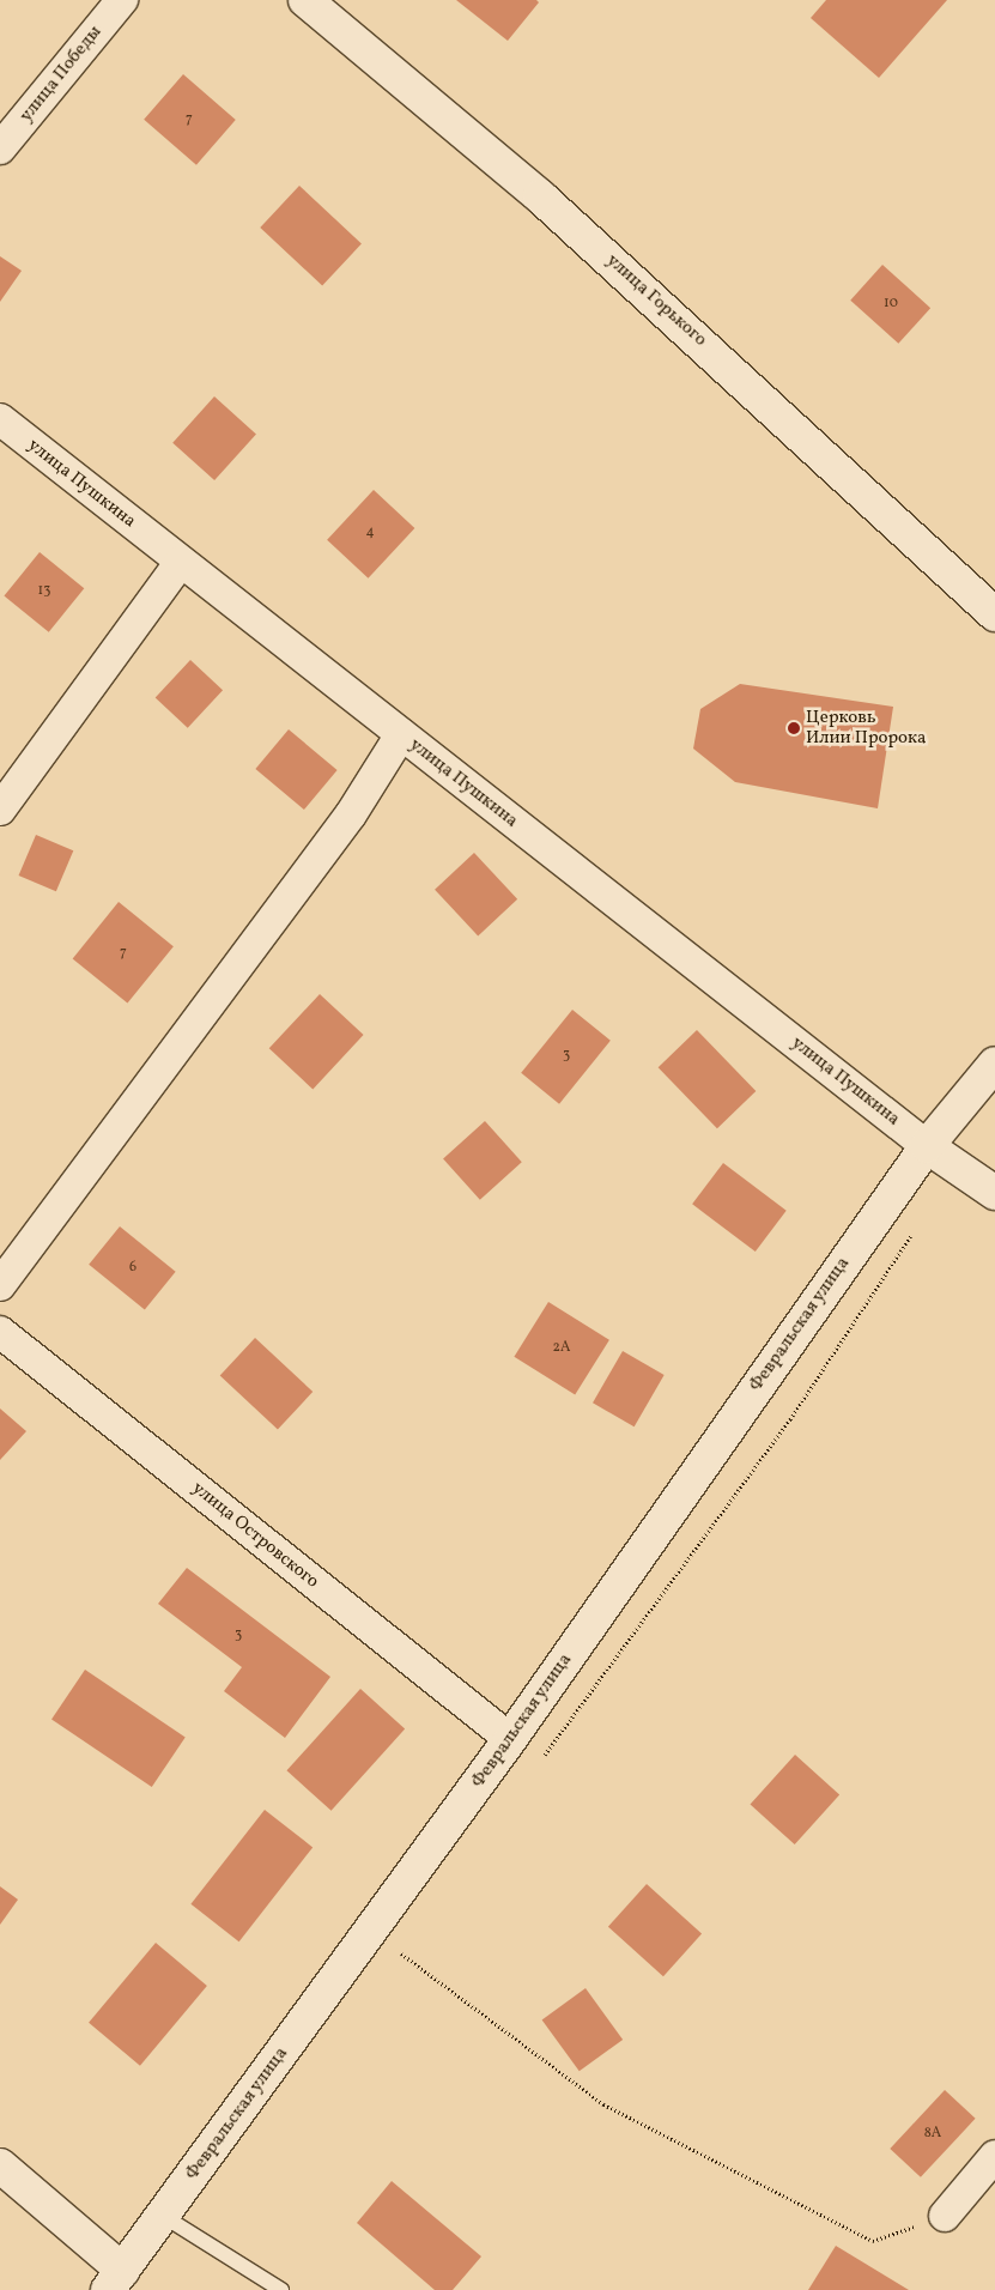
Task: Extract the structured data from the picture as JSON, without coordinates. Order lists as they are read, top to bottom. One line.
{"streets":{"main road":["улица Горького","Февральская улица"],"street":["улица Победы","улица Пушкина","улица Островского"]},"crossings":[["улица Пушкина","Февральская улица"],["Февральская улица","улица Островского"]],"places":["Церковь Илии Пророка"],"house_numbers":["7","10","4","13","7","3","6","2А","3","8А"]}
